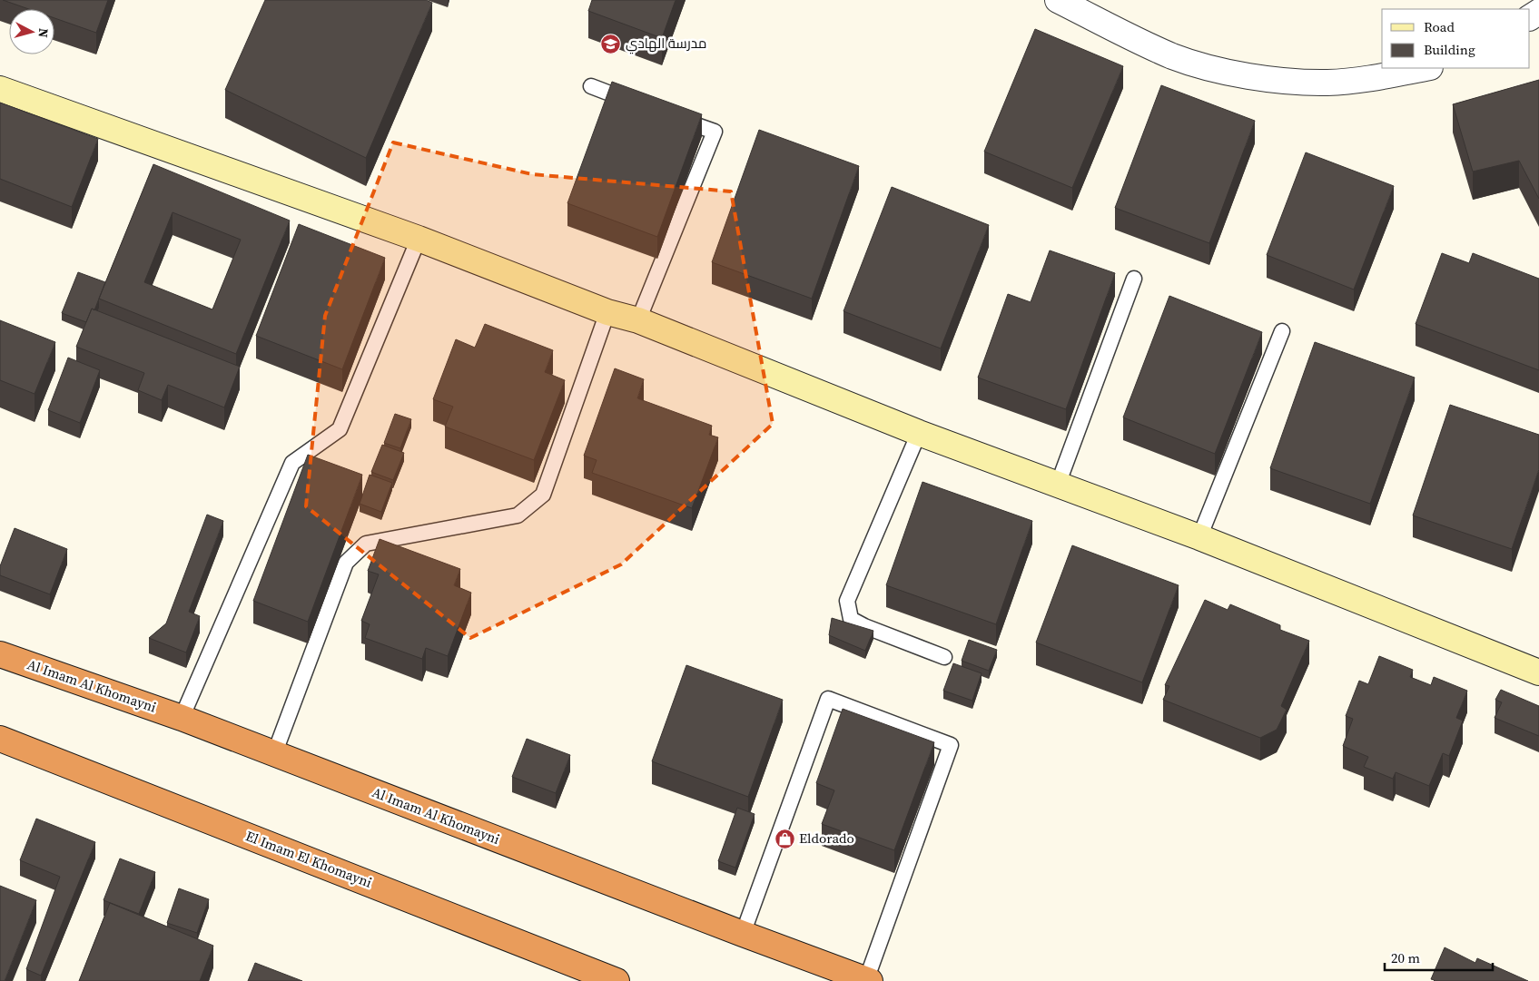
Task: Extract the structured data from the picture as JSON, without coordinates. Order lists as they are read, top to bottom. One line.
{"streets":{"highway":["Al Imam Al Khomayni","El Imam El Khomayni"]},"places":{"school or university":["مدرسة الهادي"],"shop":["Eldorado"]},"legend":["Road","Building"],"scale_bar":"20 m","north":"right"}
